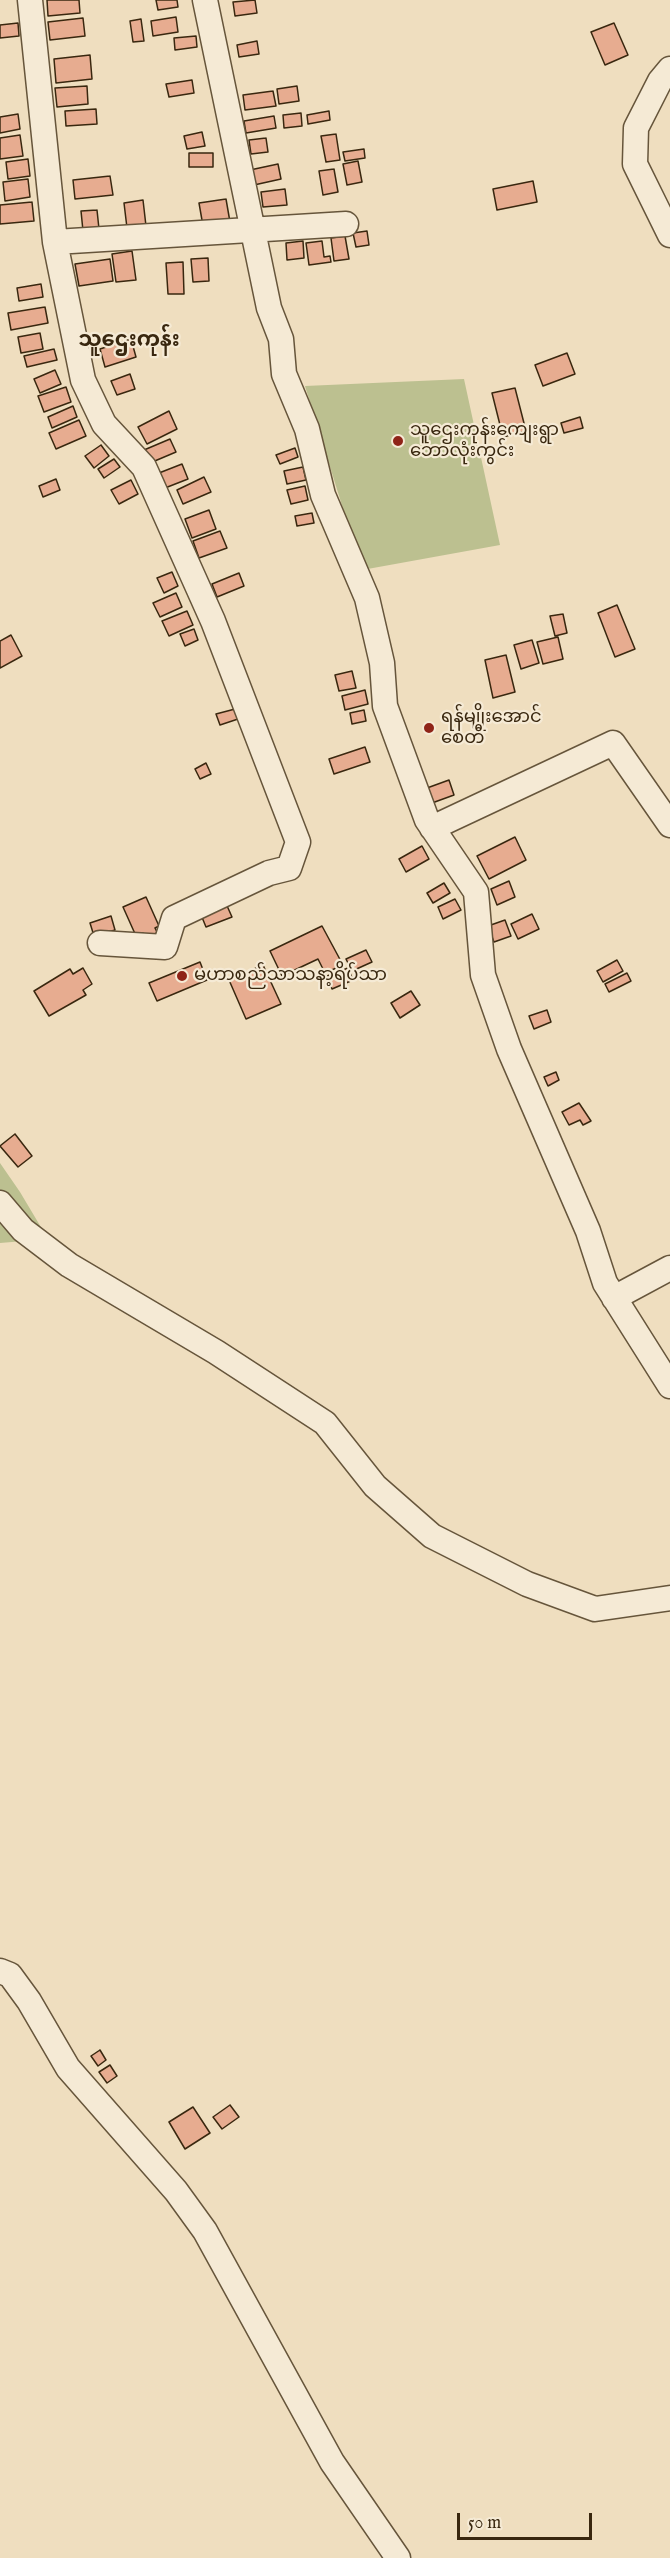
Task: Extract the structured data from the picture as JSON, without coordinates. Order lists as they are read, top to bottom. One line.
{"districts":["သူဌေးကုန်း"],"places":["သူဌေးကုန်းကျေးရွာ ဘောလုံးကွင်း","ရန်မျိုးအောင် စေတီ","မဟာစည်သာသနာ့ရိပ်သာ"],"scale_bar":"50 m"}
